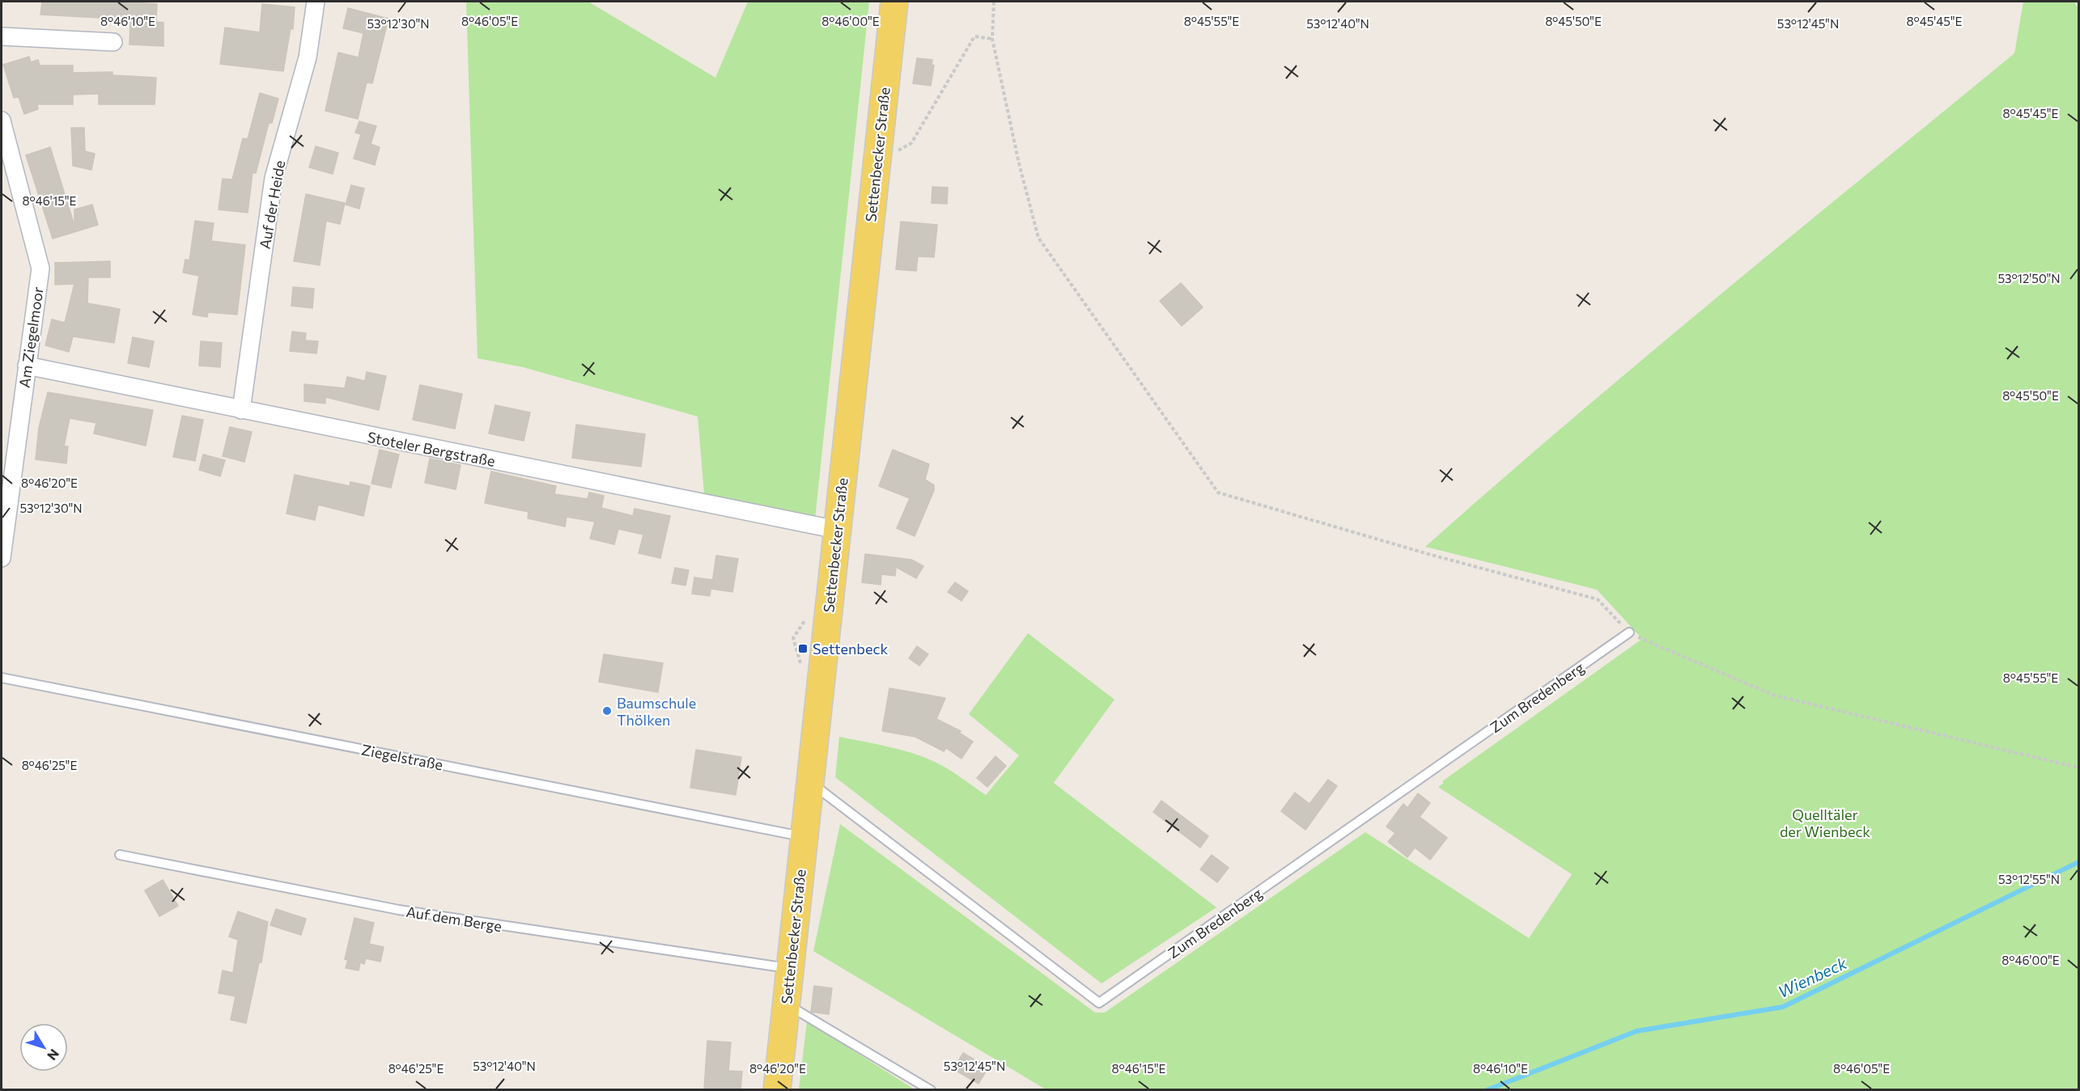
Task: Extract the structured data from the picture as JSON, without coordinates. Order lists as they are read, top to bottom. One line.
{"streets":{"main road":["Settenbecker Straße"],"street":["Auf der Heide","Am Ziegelmoor","Stoteler Bergstraße"],"lane":["Zum Bredenberg","Ziegelstraße","Auf dem Berge"]},"crossings":[["Settenbecker Straße","Stoteler Bergstraße"],["Settenbecker Straße","Zum Bredenberg"],["Settenbecker Straße","Ziegelstraße"],["Settenbecker Straße","Auf dem Berge"],["Auf der Heide","Stoteler Bergstraße"],["Am Ziegelmoor","Stoteler Bergstraße"]],"water":["Wienbeck"],"parks":["Quelltäler der Wienbeck"],"places":{"transit":["Settenbeck"],"other":["Baumschule Thölken"]},"north":"bottom right","coordinates":["8°46'10\"E","8°46'05\"E","8°46'00\"E","8°45'55\"E","8°45'50\"E","8°45'45\"E","53°12'30\"N","53°12'40\"N","53°12'45\"N","8°46'15\"E","53°12'50\"N","8°46'20\"E","8°46'25\"E","53°12'55\"N"]}
